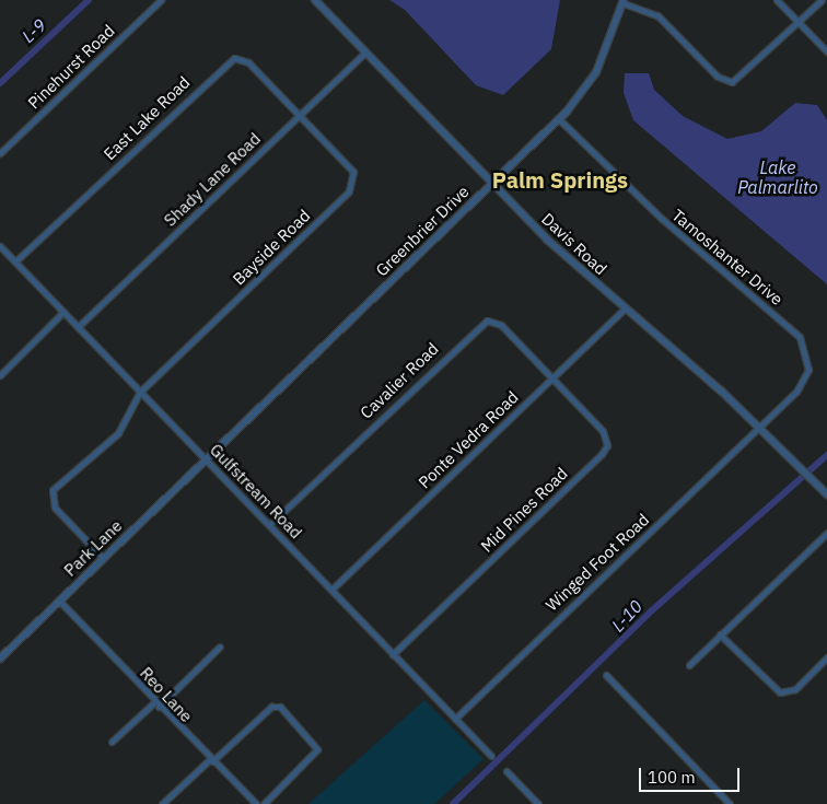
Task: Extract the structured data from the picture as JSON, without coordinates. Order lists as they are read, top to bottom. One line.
{"streets":{"street":["Pinehurst Road","East Lake Road","Shady Lane Road","Greenbrier Drive","Davis Road","Bayside Road","Tamoshanter Drive","Cavalier Road","Ponte Vedra Road","Gulfstream Road","Mid Pines Road","Park Lane","Winged Foot Road","Reo Lane"]},"crossings":[["East Lake Road","Shady Lane Road"],["East Lake Road","Bayside Road"],["East Lake Road","Gulfstream Road"],["Shady Lane Road","Davis Road"],["Shady Lane Road","Bayside Road"],["Shady Lane Road","Gulfstream Road"],["Greenbrier Drive","Davis Road"],["Greenbrier Drive","Tamoshanter Drive"],["Greenbrier Drive","Gulfstream Road"],["Greenbrier Drive","Park Lane"],["Davis Road","Tamoshanter Drive"],["Davis Road","Ponte Vedra Road"],["Davis Road","Winged Foot Road"],["Bayside Road","Gulfstream Road"],["Tamoshanter Drive","Winged Foot Road"],["Cavalier Road","Ponte Vedra Road"],["Cavalier Road","Gulfstream Road"],["Cavalier Road","Mid Pines Road"],["Ponte Vedra Road","Gulfstream Road"],["Ponte Vedra Road","Mid Pines Road"],["Gulfstream Road","Mid Pines Road"],["Gulfstream Road","Park Lane"],["Gulfstream Road","Winged Foot Road"],["Park Lane","Reo Lane"]],"districts":["Palm Springs"],"water":["L-9","Lake Palmarlito","L-10"],"scale_bar":"100 m"}
